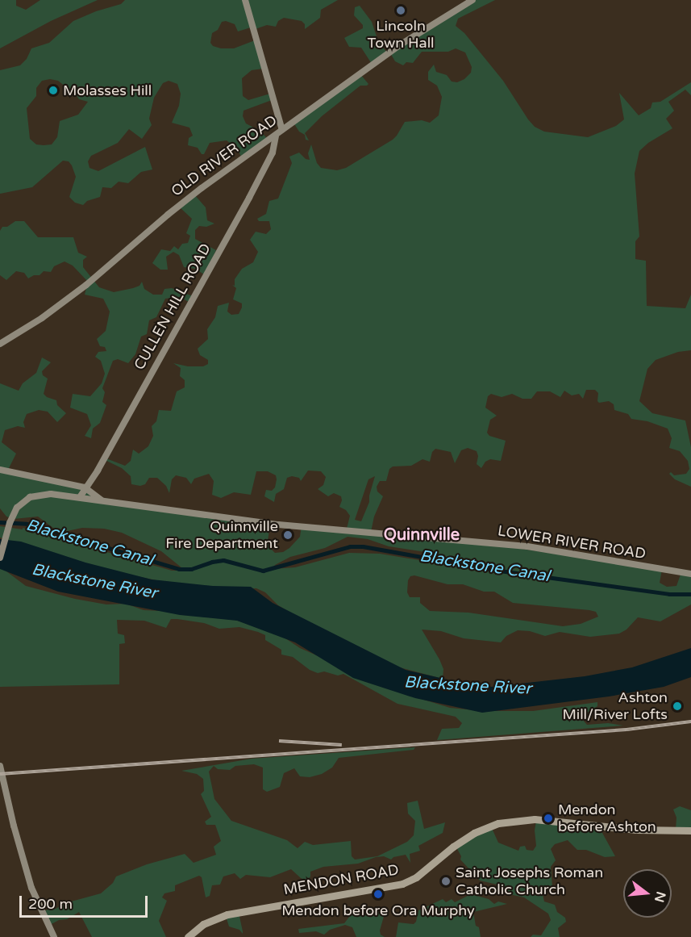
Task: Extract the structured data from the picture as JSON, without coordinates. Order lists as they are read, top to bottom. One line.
{"streets":{"main road":["MENDON ROAD"],"street":["OLD RIVER ROAD","CULLEN HILL ROAD","LOWER RIVER ROAD"]},"crossings":[["OLD RIVER ROAD","CULLEN HILL ROAD"],["CULLEN HILL ROAD","LOWER RIVER ROAD"]],"districts":["Quinnville"],"water":["Blackstone Canal","Blackstone River"],"places":["Lincoln Town Hall","Molasses Hill","Quinnville Fire Department","Ashton Mill/River Lofts","Mendon before Ashton","Saint Josephs Roman Catholic Church","Mendon before Ora Murphy"],"scale_bar":"200 m","north":"right"}
